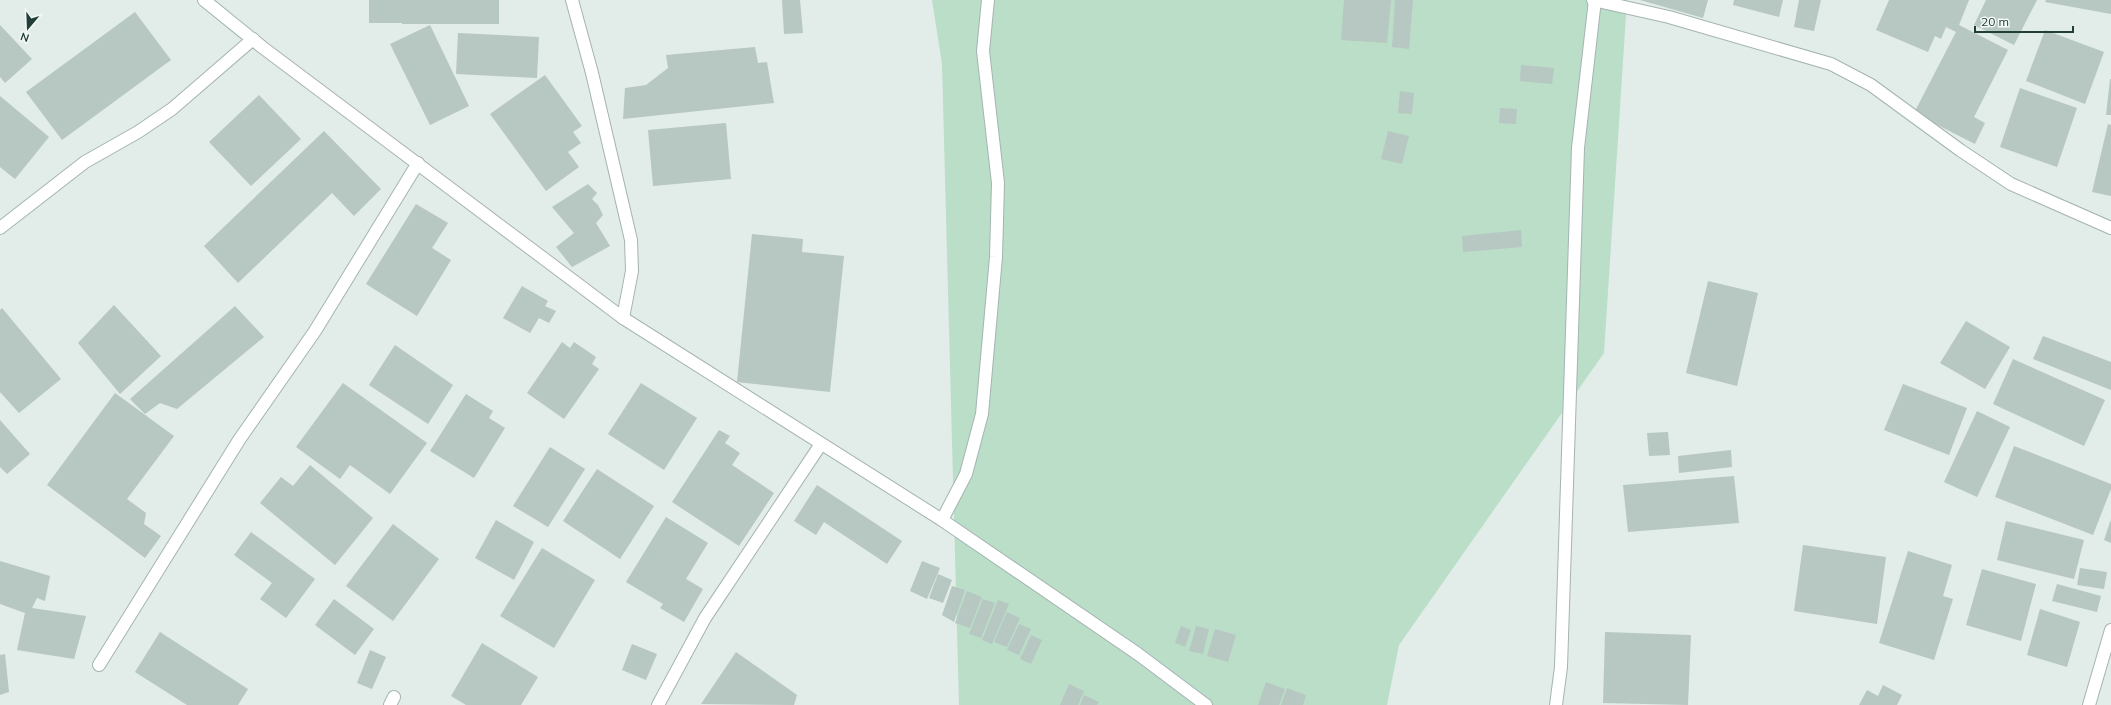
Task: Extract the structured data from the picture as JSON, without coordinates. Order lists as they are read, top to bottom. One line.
{"scale_bar":"20 m","north":"bottom"}
